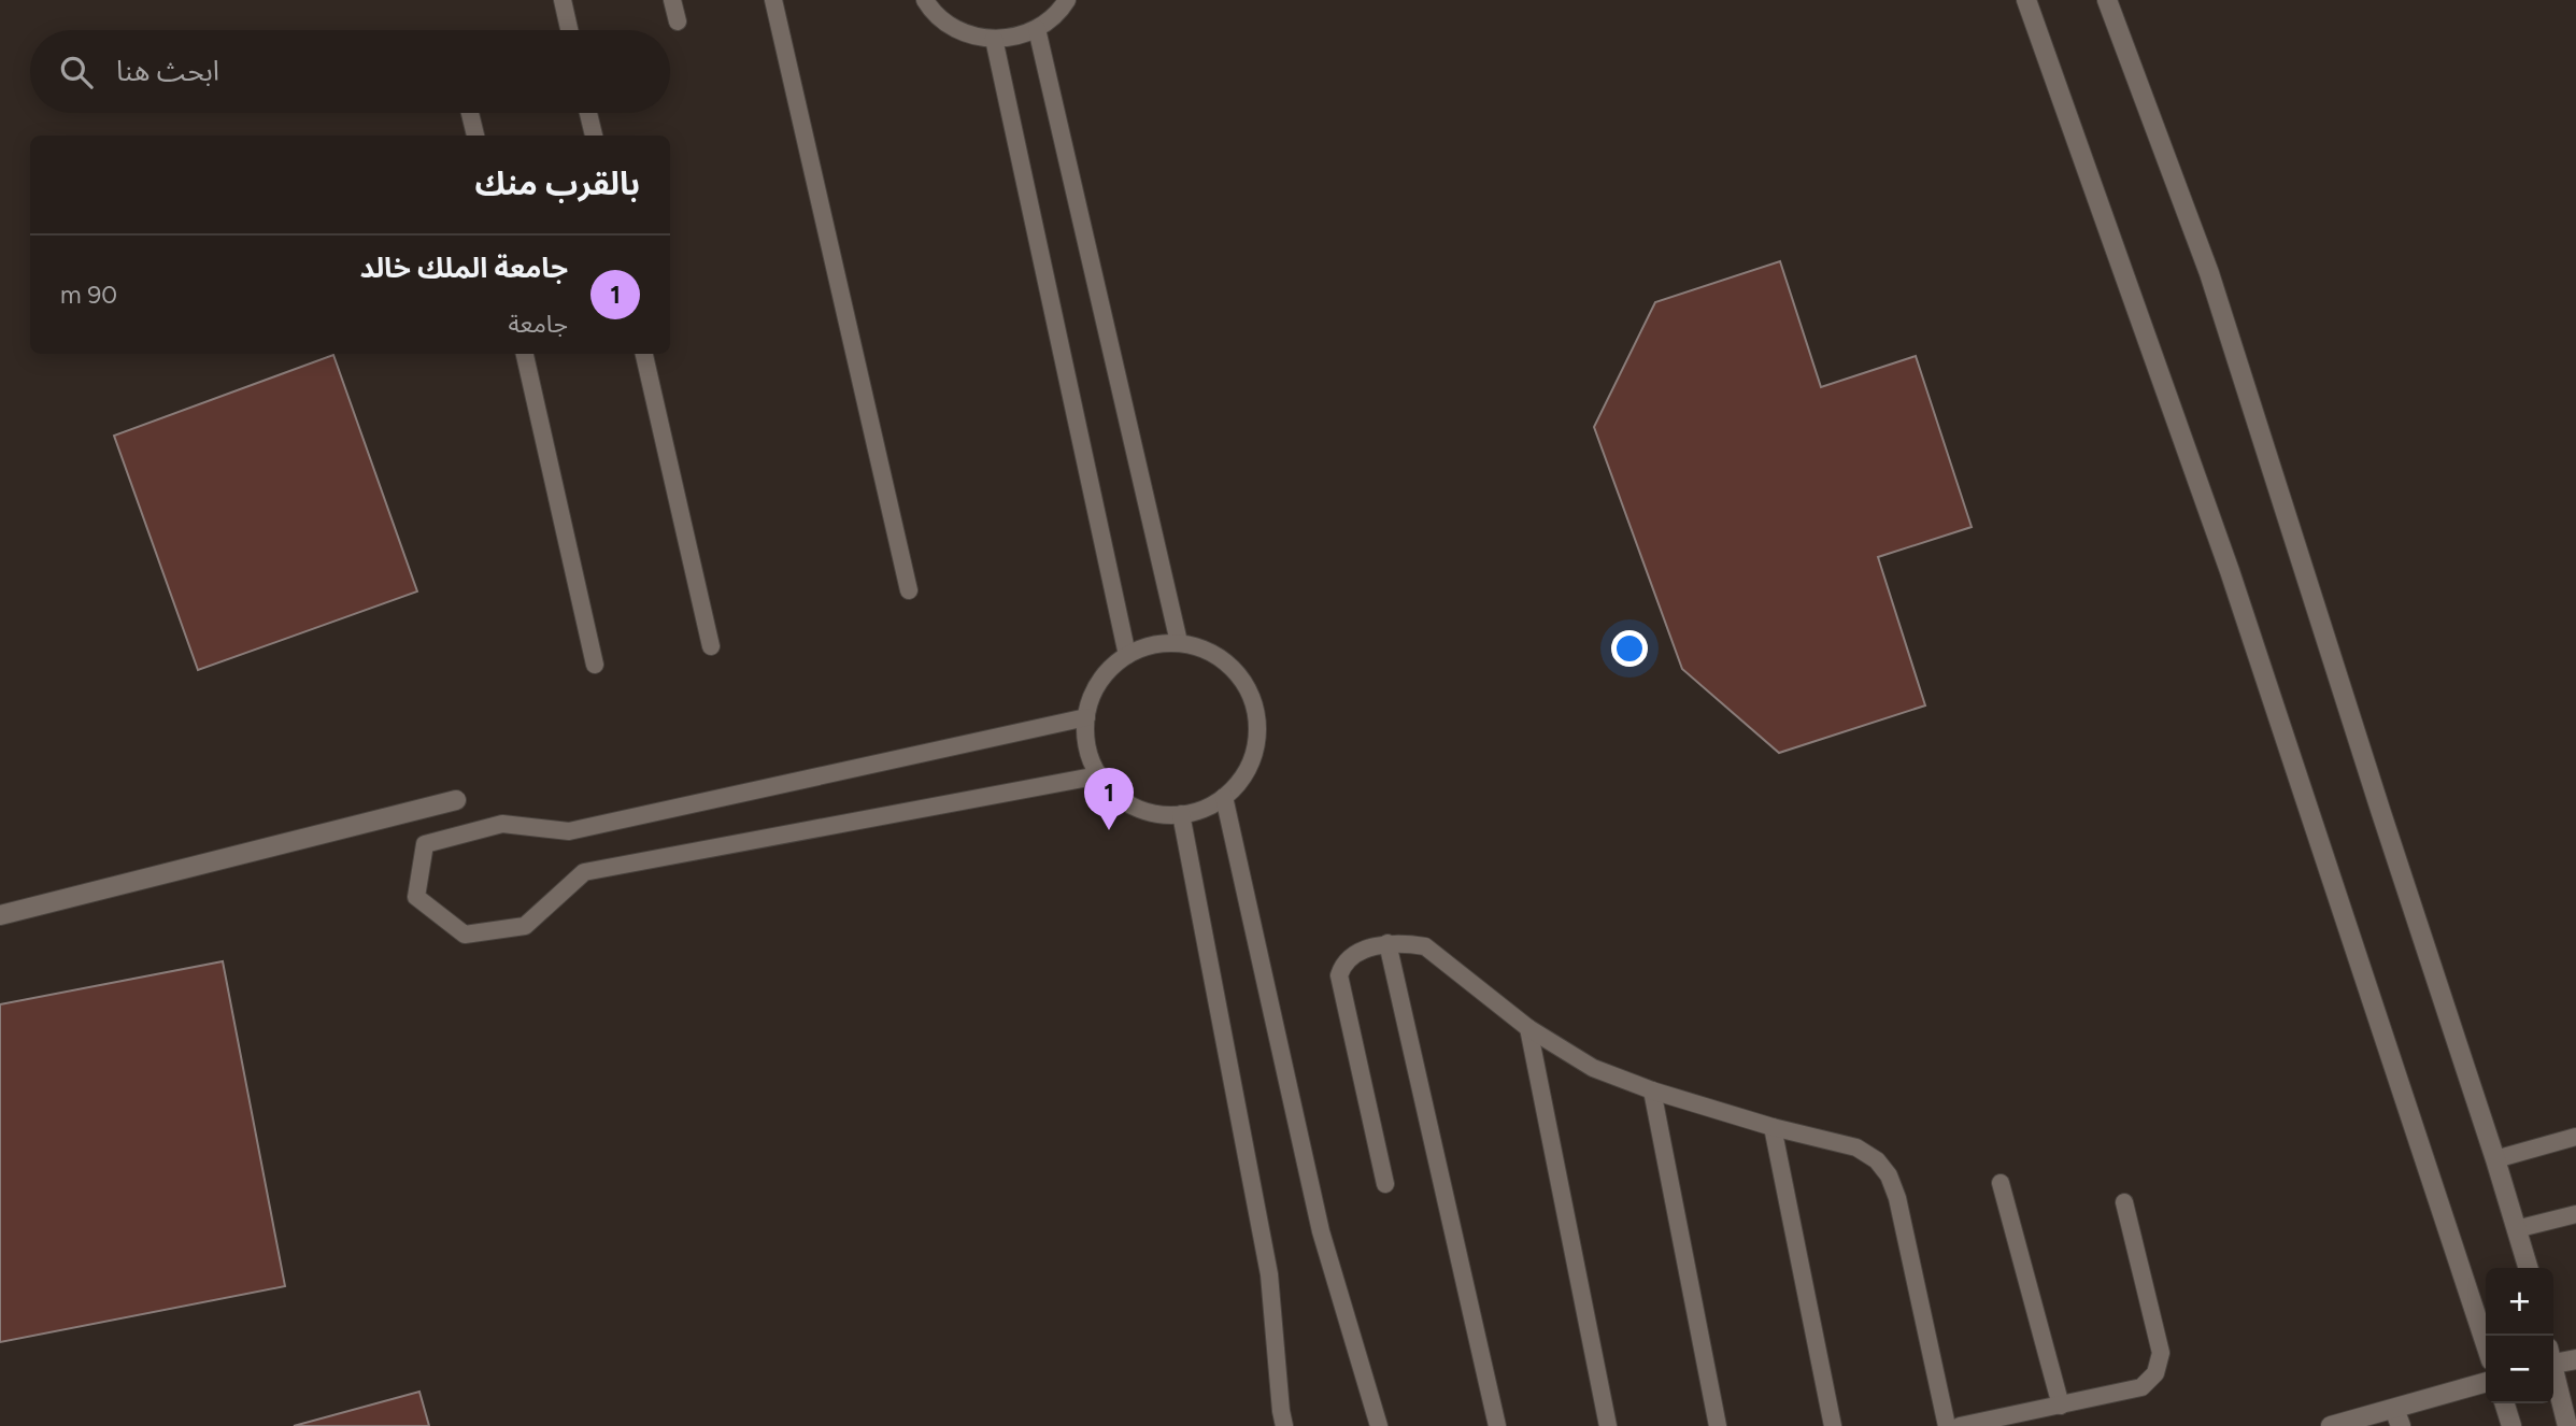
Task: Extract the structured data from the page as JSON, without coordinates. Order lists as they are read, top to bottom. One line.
{"page":{"search":"ابحث هنا","heading":"بالقرب منك","list":[{"mark":"1","name":"جامعة الملك خالد","note":"جامعة","value":"90 m"}],"pins":"1","map_buttons":["+","−"]}}
